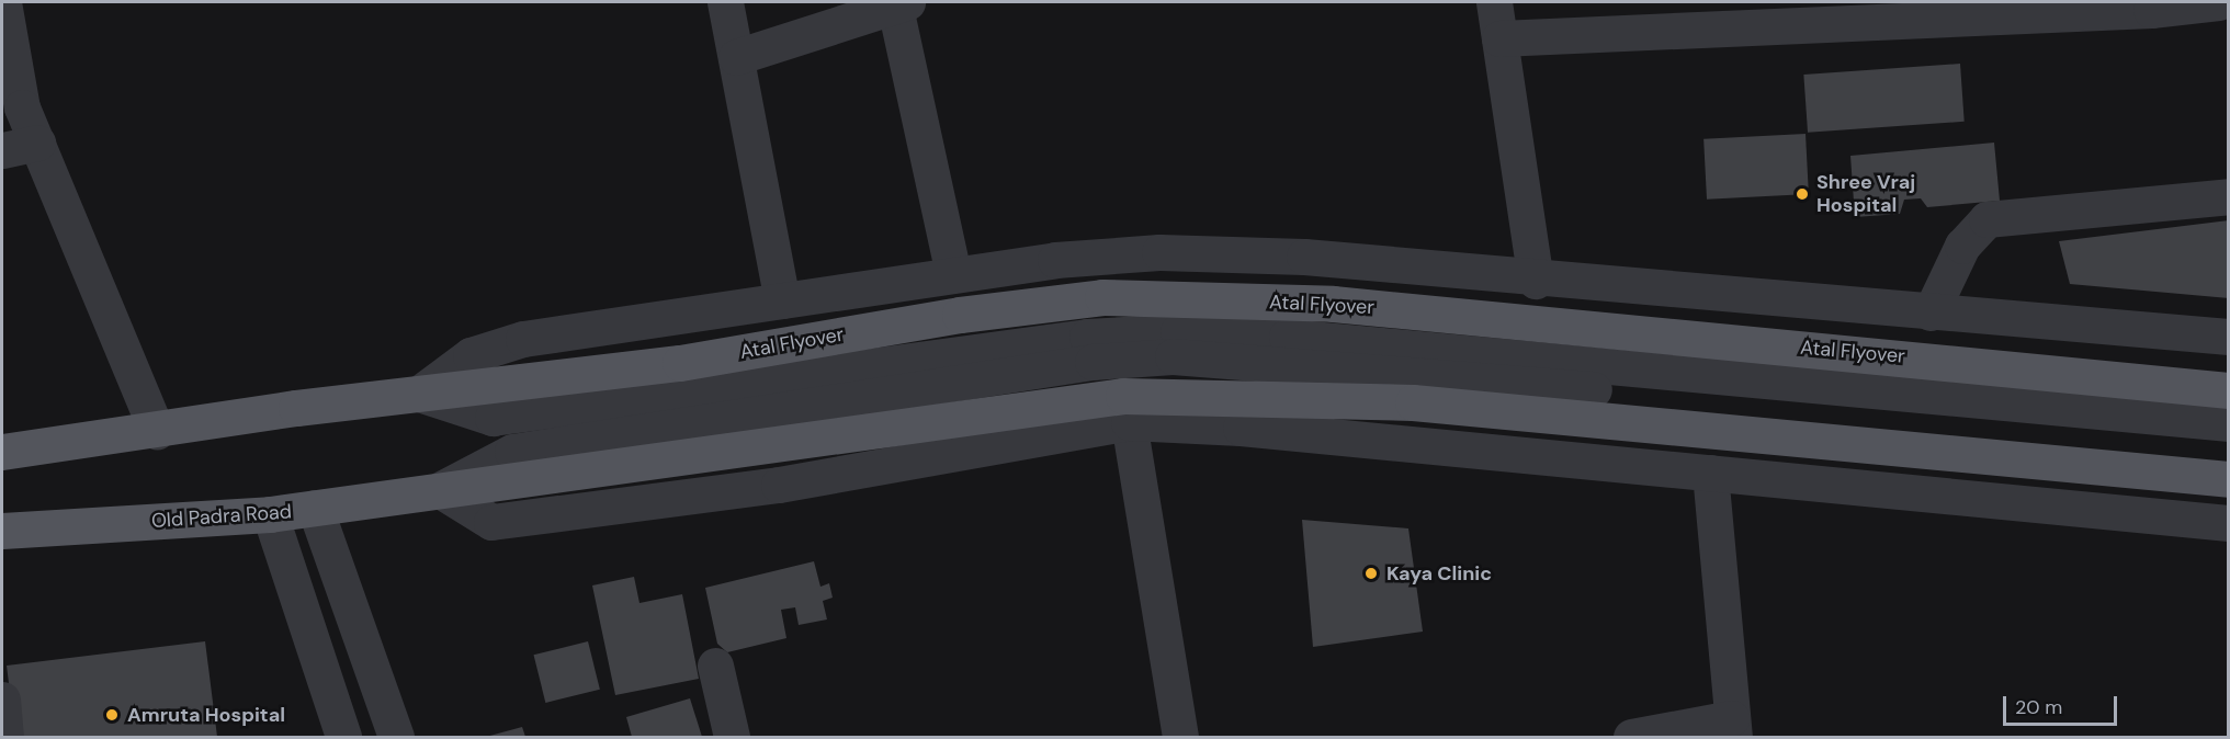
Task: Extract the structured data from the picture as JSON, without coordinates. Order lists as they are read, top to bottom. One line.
{"streets":{"main road":["Atal Flyover","Old Padra Road"]},"places":["Shree Vraj Hospital","Kaya Clinic","Amruta Hospital"],"scale_bar":"20 m"}
